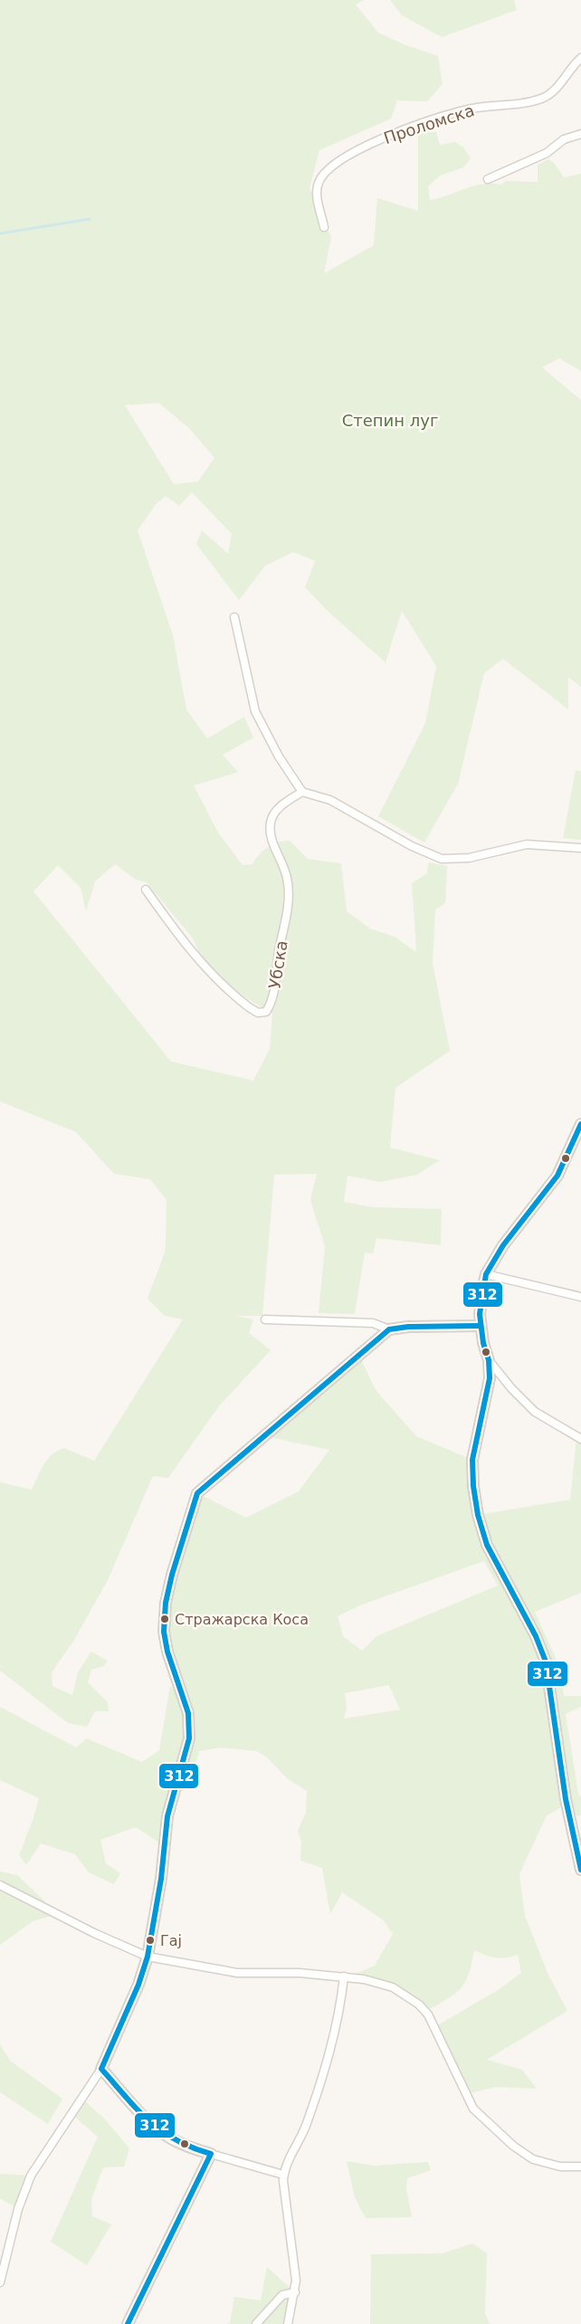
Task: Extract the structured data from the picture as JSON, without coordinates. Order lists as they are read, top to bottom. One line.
{"streets":{"street":["Проломска","Убска"]},"parks":["Степин луг"],"places":["Стражарска Коса","Гај"],"lines":["transit line 312"]}
